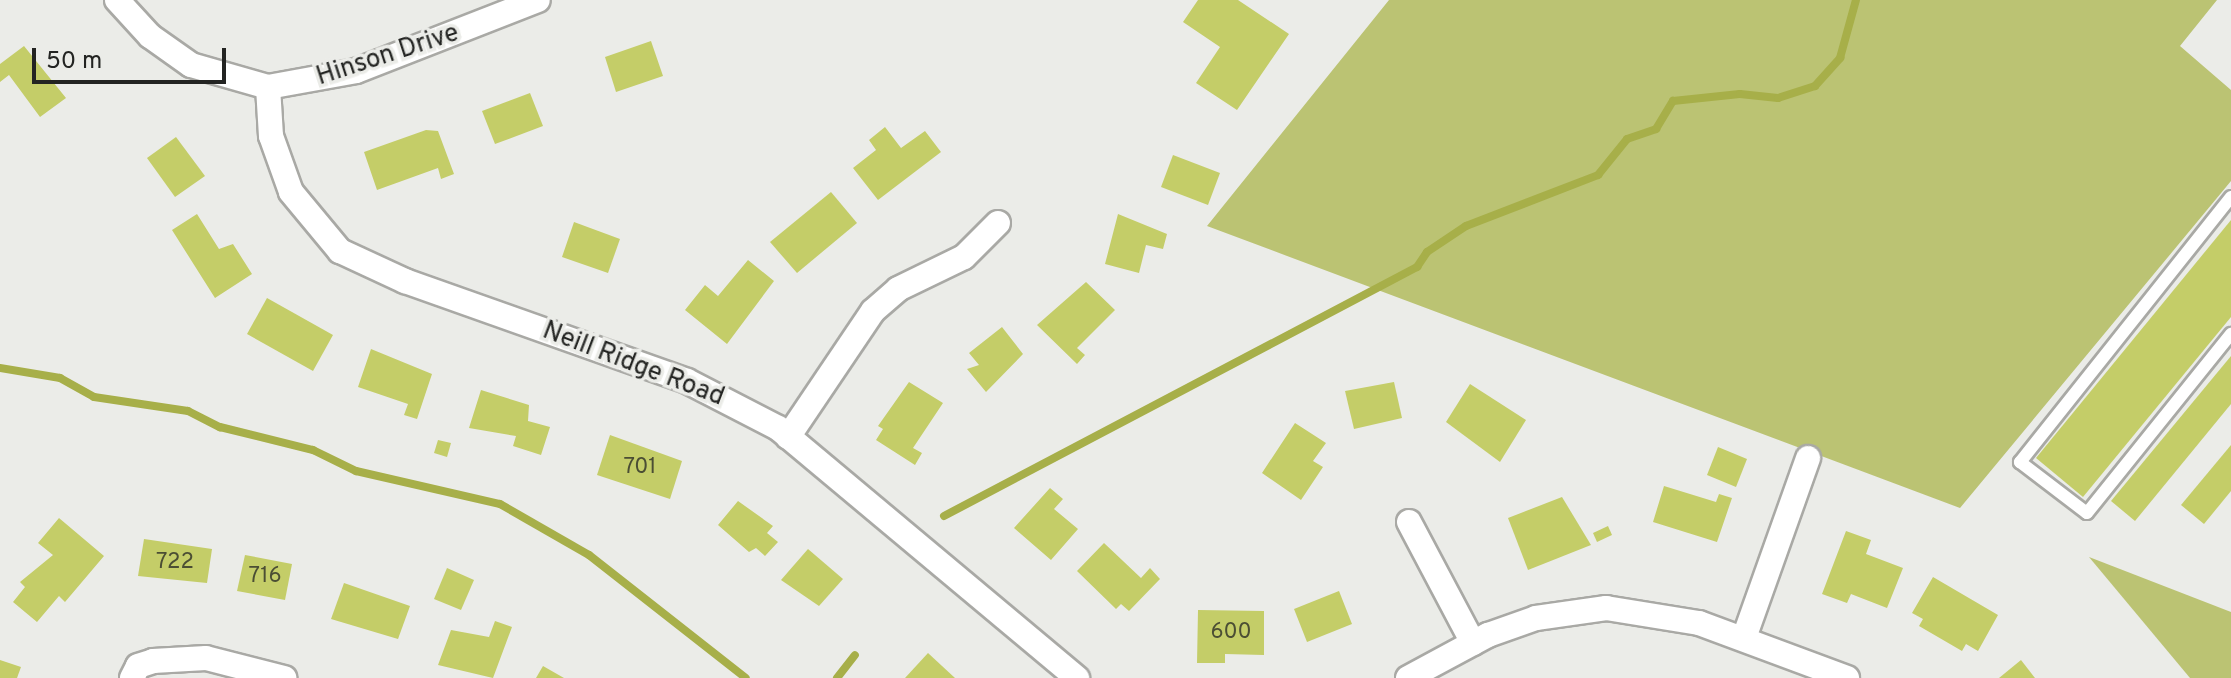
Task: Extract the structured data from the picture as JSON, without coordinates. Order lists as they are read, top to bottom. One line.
{"streets":{"street":["Hinson Drive","Neill Ridge Road"]},"crossings":[["Hinson Drive","Neill Ridge Road"]],"house_numbers":["701","722","716","600"],"scale_bar":"50 m"}
